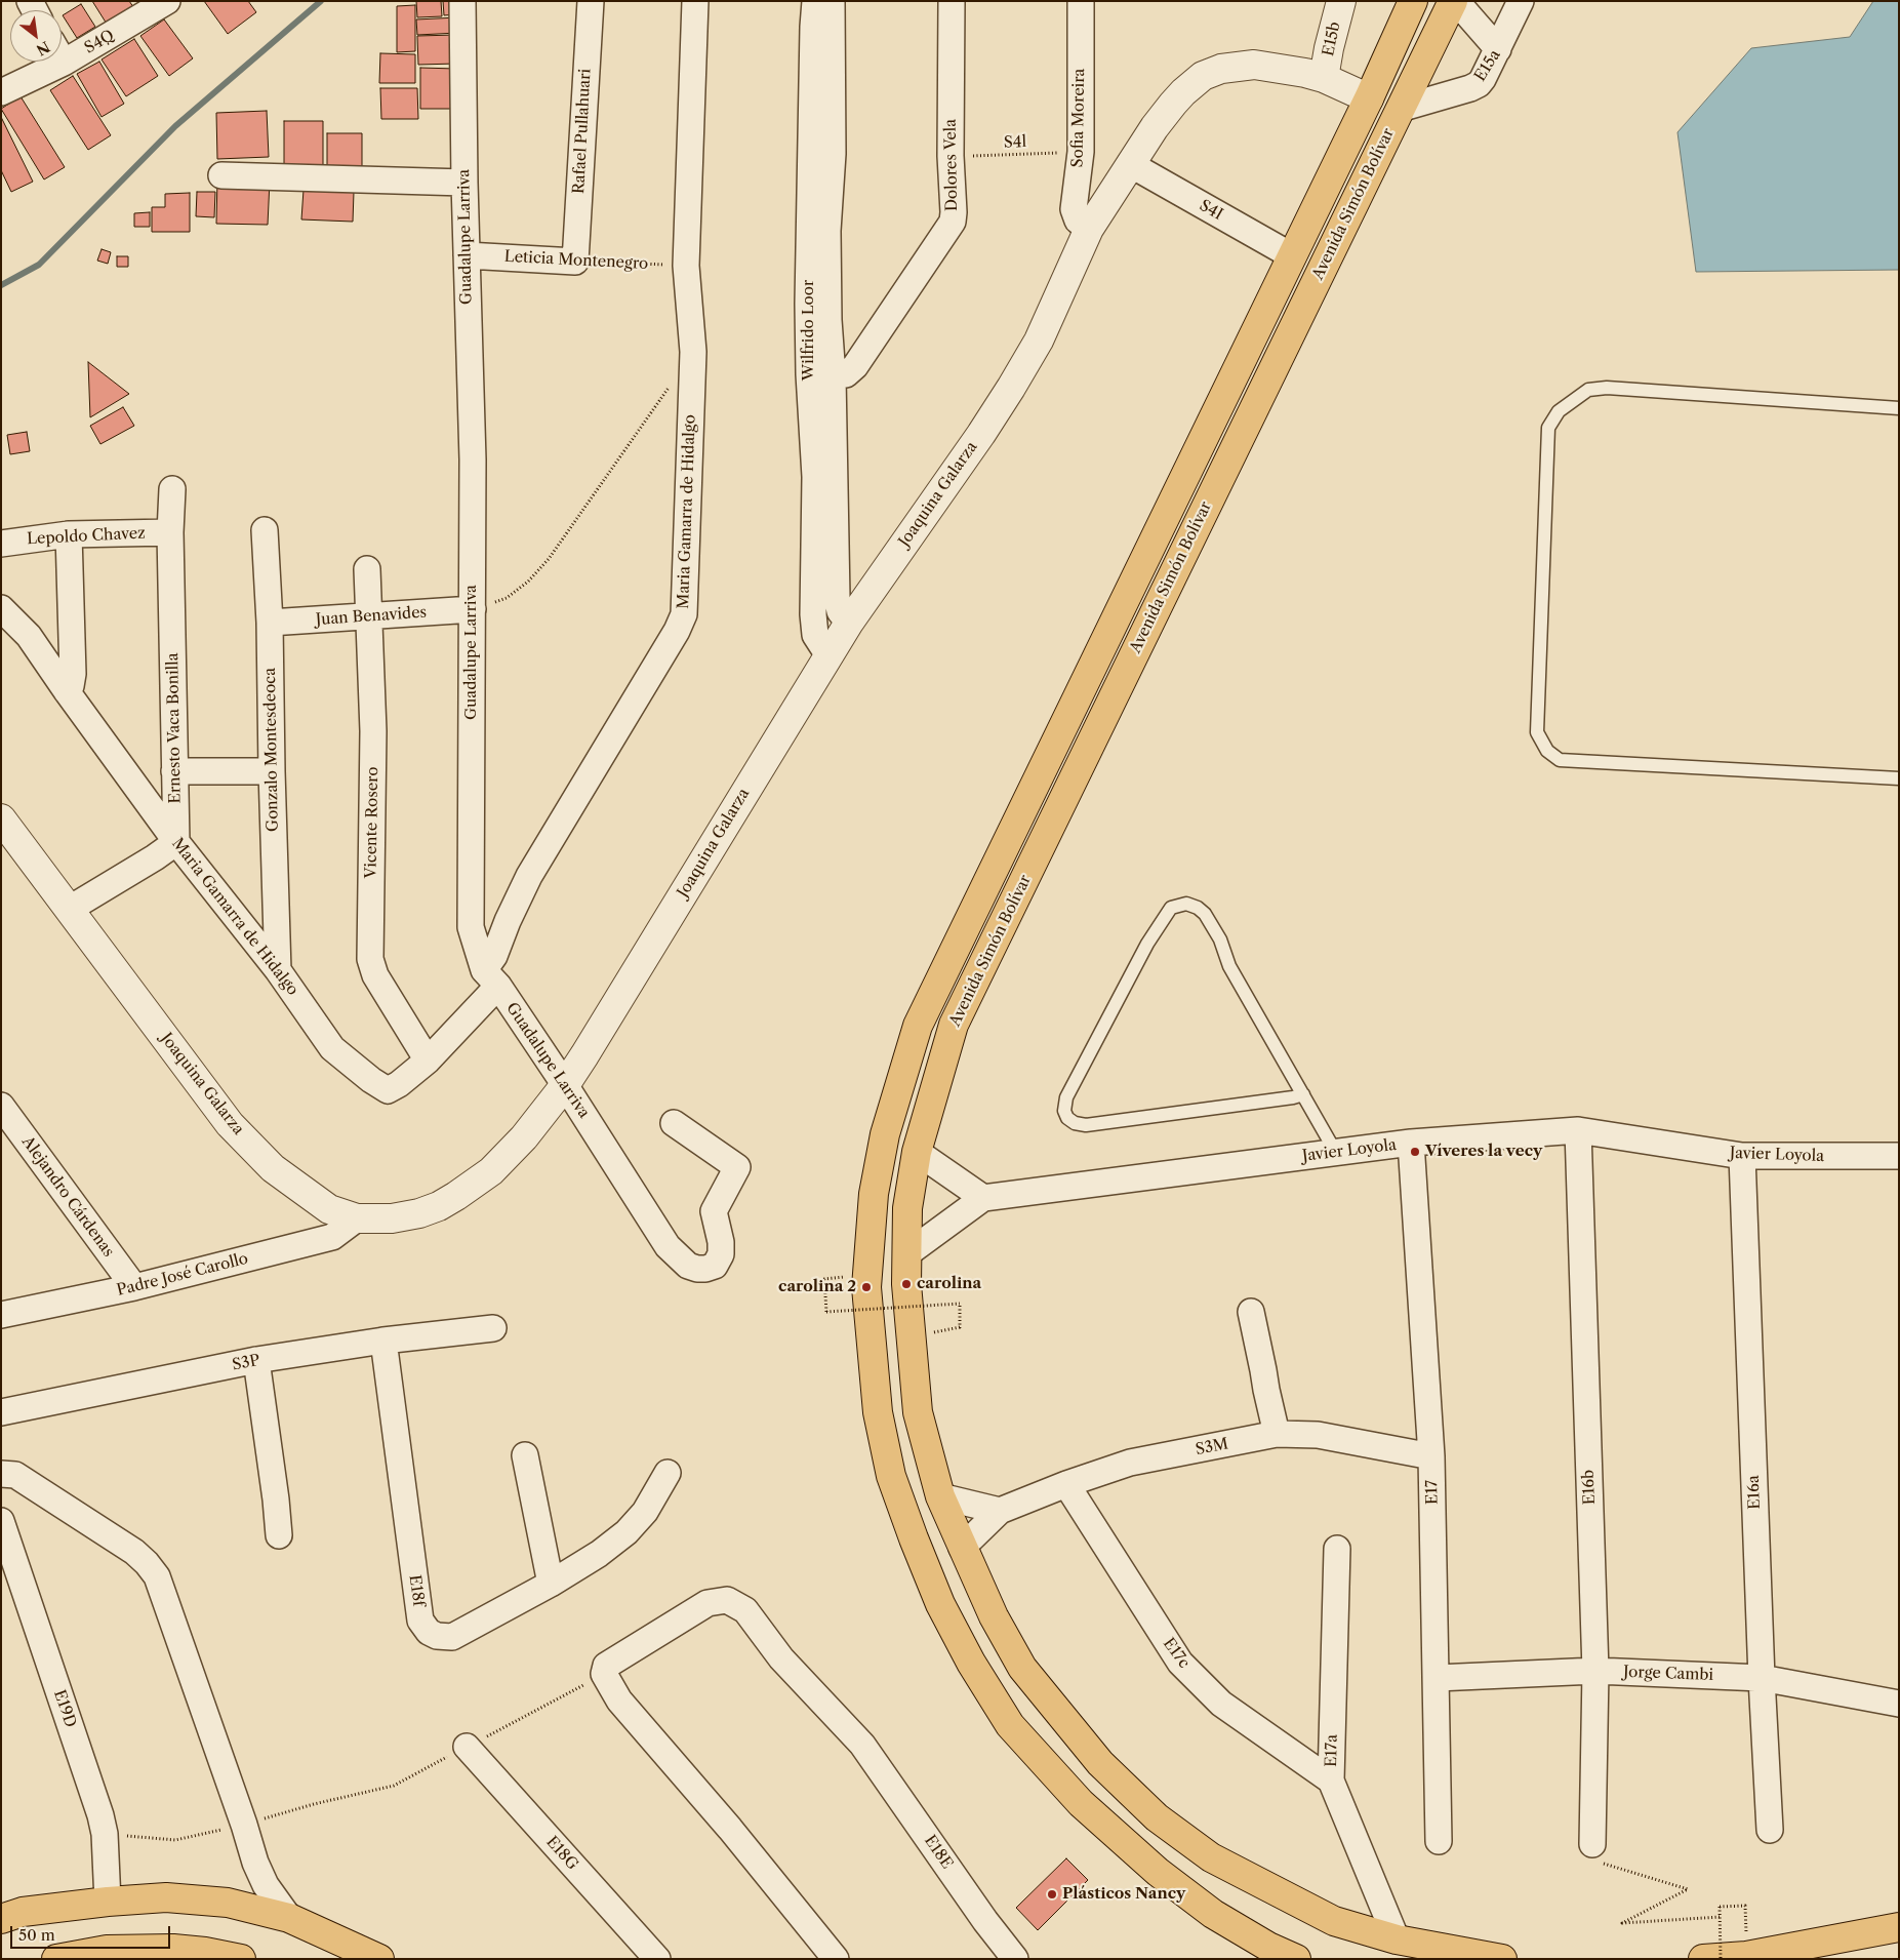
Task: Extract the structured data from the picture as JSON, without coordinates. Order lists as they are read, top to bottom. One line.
{"streets":{"highway":["Avenida Simón Bolívar"],"street":["E15b","S4Q","E15a","Sofia Moreira","Rafael Pullahuari","Dolores Vela","S4I","Guadalupe Larriva","Leticia Montenegro","Wilfrido Loor","Joaquina Galarza","Maria Gamarra de Hidalgo","Lepoldo Chavez","Juan Benavides","Ernesto Vaca Bonilla","Gonzalo Montesdeoca","Vicente Rosero","Javier Loyola","Alejandro Cárdenas","Padre José Carollo","S3P","S3M","E16b","E17","E16a","E18f","E17c","Jorge Cambi","E19D","E17a","E18E","E18G"],"path":["S4l"]},"crossings":[["E15b","Joaquina Galarza"],["E15a","Avenida Simón Bolívar"],["Sofia Moreira","S4l"],["Sofia Moreira","Joaquina Galarza"],["Rafael Pullahuari","Leticia Montenegro"],["S4l","Dolores Vela"],["Dolores Vela","Wilfrido Loor"],["Avenida Simón Bolívar","S4I"],["Avenida Simón Bolívar","Joaquina Galarza"],["Avenida Simón Bolívar","Javier Loyola"],["Avenida Simón Bolívar","S3M"],["Avenida Simón Bolívar","E17a"],["S4I","Joaquina Galarza"],["Guadalupe Larriva","Leticia Montenegro"],["Guadalupe Larriva","Joaquina Galarza"],["Guadalupe Larriva","Maria Gamarra de Hidalgo"],["Guadalupe Larriva","Juan Benavides"],["Leticia Montenegro","Maria Gamarra de Hidalgo"],["Wilfrido Loor","Joaquina Galarza"],["Joaquina Galarza","Padre José Carollo"],["Maria Gamarra de Hidalgo","Ernesto Vaca Bonilla"],["Maria Gamarra de Hidalgo","Gonzalo Montesdeoca"],["Maria Gamarra de Hidalgo","Vicente Rosero"],["Lepoldo Chavez","Ernesto Vaca Bonilla"],["Juan Benavides","Gonzalo Montesdeoca"],["Juan Benavides","Vicente Rosero"],["Javier Loyola","E16b"],["Javier Loyola","E17"],["Javier Loyola","E16a"],["Alejandro Cárdenas","Padre José Carollo"],["S3P","E18f"],["S3M","E17"],["S3M","E17c"],["E16b","Jorge Cambi"],["E17","Jorge Cambi"],["E16a","Jorge Cambi"],["E17c","E17a"]],"places":["Víveres la vecy","carolina","carolina 2","Plásticos Nancy"],"scale_bar":"50 m","north":"bottom right"}
